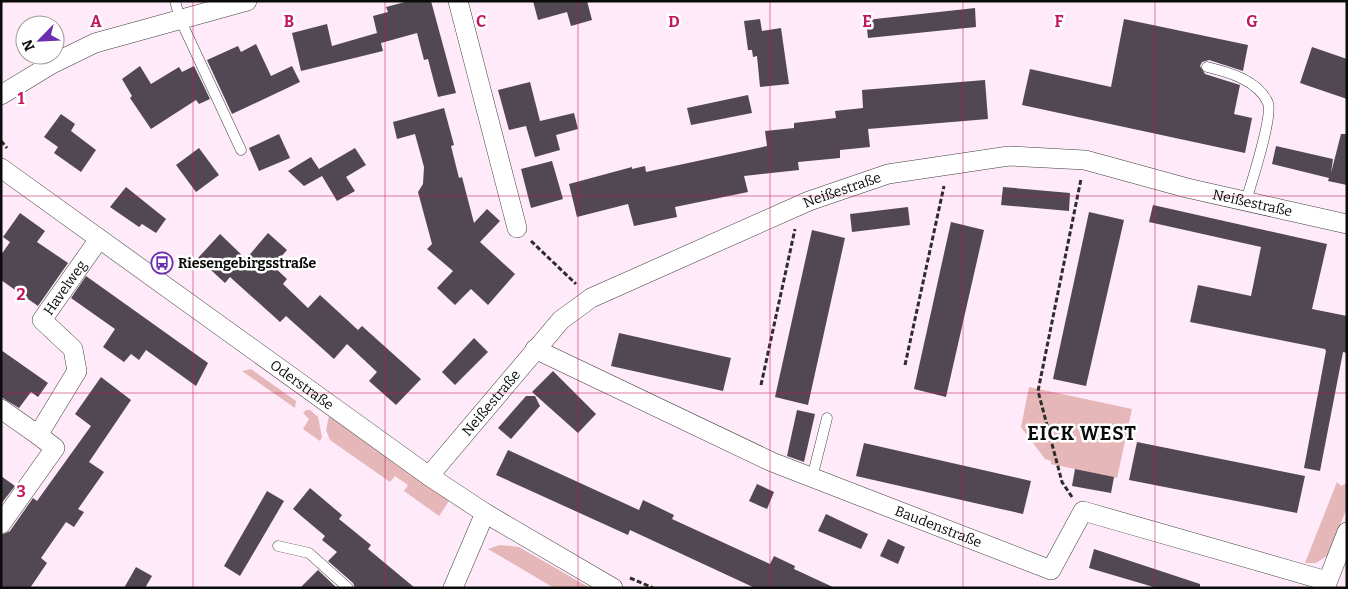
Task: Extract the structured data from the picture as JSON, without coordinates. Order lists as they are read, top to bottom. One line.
{"streets":{"street":["Neißestraße","Havelweg","Oderstraße","Baudenstraße"]},"crossings":[["Neißestraße","Oderstraße"],["Neißestraße","Baudenstraße"],["Havelweg","Oderstraße"]],"districts":["EICK WEST"],"places":{"bus stop":["Riesengebirgsstraße"]},"north":"bottom left","grid":{"columns":["A","B","C","D","E","F","G"],"rows":["1","2","3"]}}
